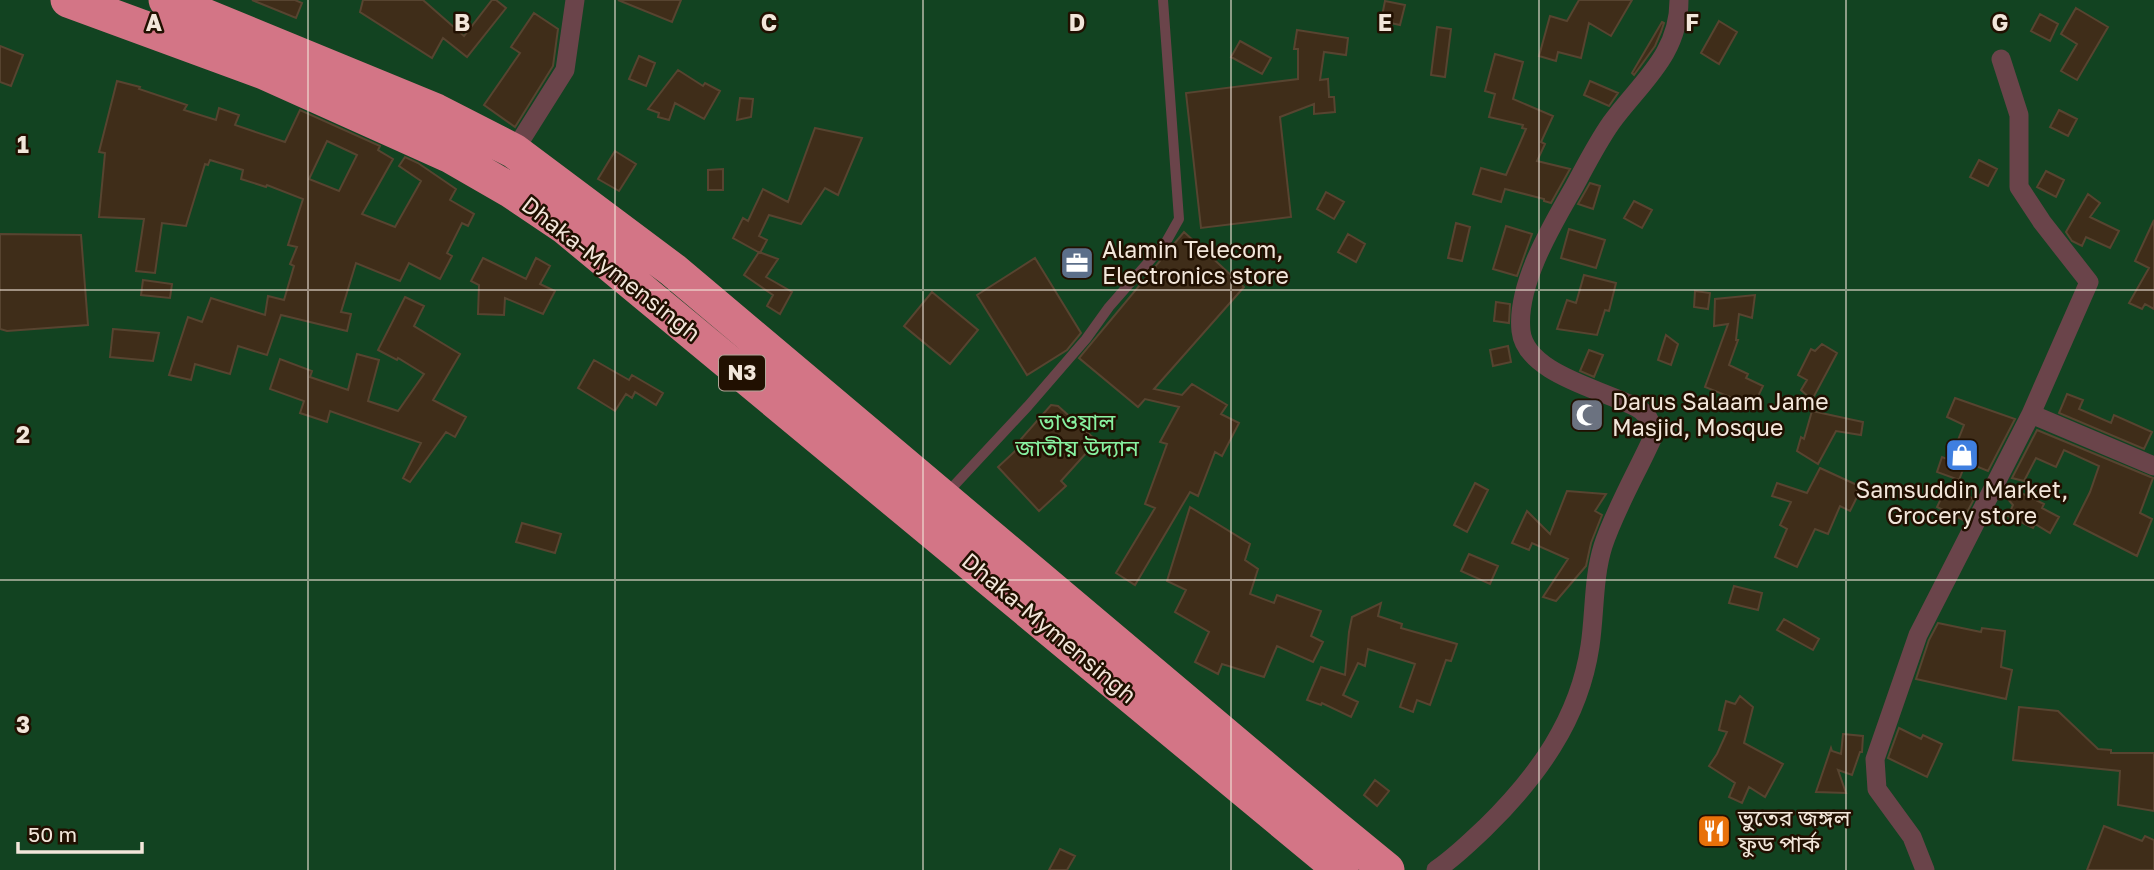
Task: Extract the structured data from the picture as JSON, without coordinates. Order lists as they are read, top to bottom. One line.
{"streets":{"highway":["Dhaka-Mymensingh","N3"]},"parks":["ভাওয়াল জাতীয় উদ্যান"],"places":{"office":["Alamin Telecom, Electronics store"],"mosque":["Darus Salaam Jame Masjid, Mosque"],"shop":["Samsuddin Market, Grocery store"],"restaurant":["ভুতের জঙ্গল ফুড পার্ক"]},"scale_bar":"50 m","grid":{"columns":["A","B","C","D","E","F","G"],"rows":["1","2","3"]}}
